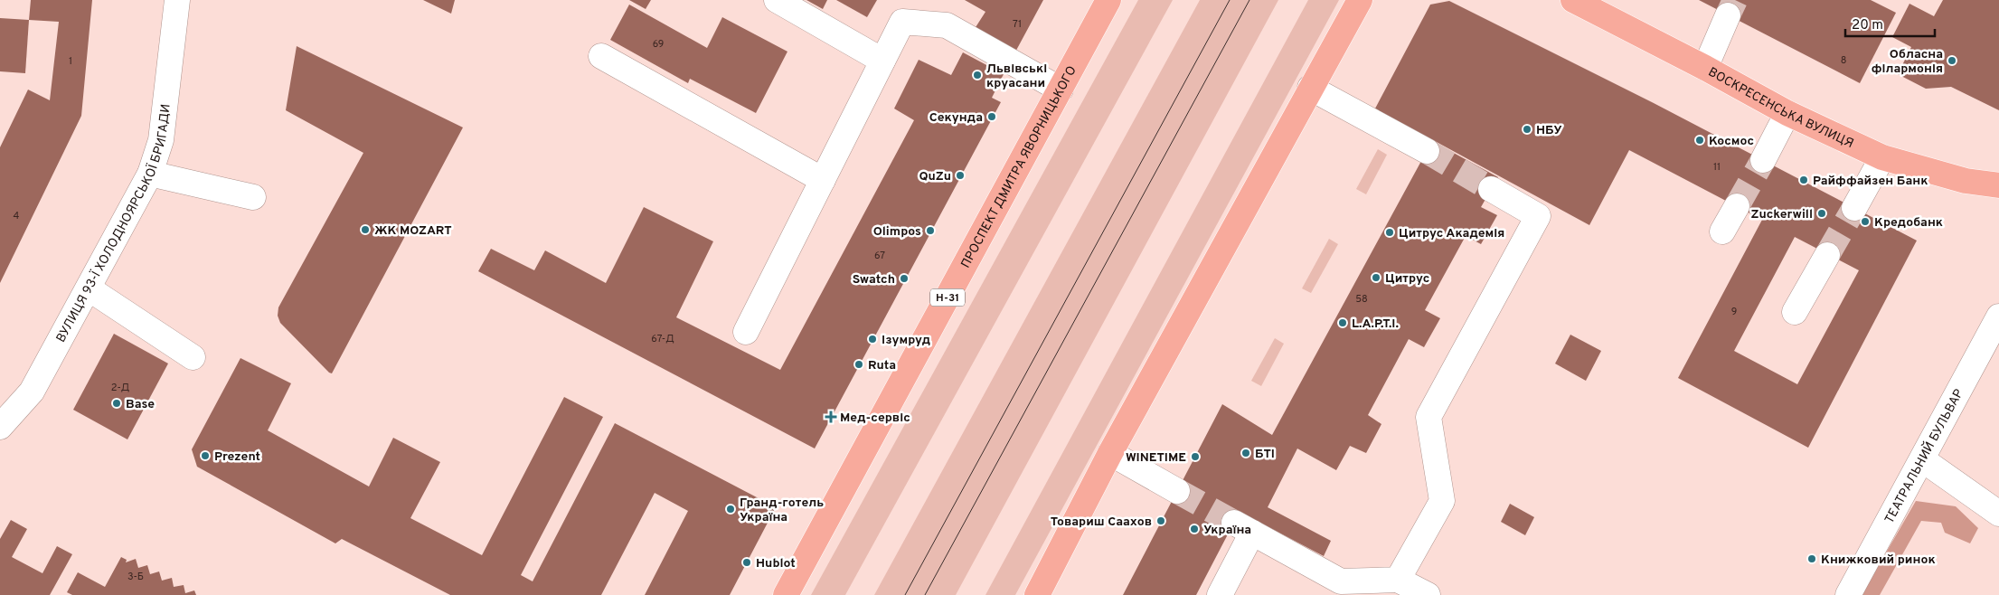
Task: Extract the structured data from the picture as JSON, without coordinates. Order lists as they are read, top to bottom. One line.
{"streets":{"main road":["ВОСКРЕСЕНСЬКА ВУЛИЦЯ","ПРОСПЕКТ ДМИТРА ЯВОРНИЦЬКОГО","Н-31"],"street":["ВУЛИЦЯ 93-Ї ХОЛОДНОЯРСЬКОЇ БРИГАДИ","ТЕАТРАЛЬНИЙ БУЛЬВАР"]},"places":{"other":["Обласна філармонія","Львівські круасани","Секунда","НБУ","Космос","QuZu","Райффайзен Банк","Zuckerwill","Кредобанк","ЖК MOZART","Olimpos","Цитрус Академія","Цитрус","Swatch","L.A.P.T.I.","Ізумруд","Ruta","Base","БТІ","Prezent","WINETIME","Гранд-готель Україна","Товариш Саахов","Україна","Книжковий ринок","Hublot"],"health":["Мед-сервіс"]},"house_numbers":["71","69","8","1","11","4","67","58","9","67-Д","2-Д","3-Б"],"scale_bar":"20 m"}
